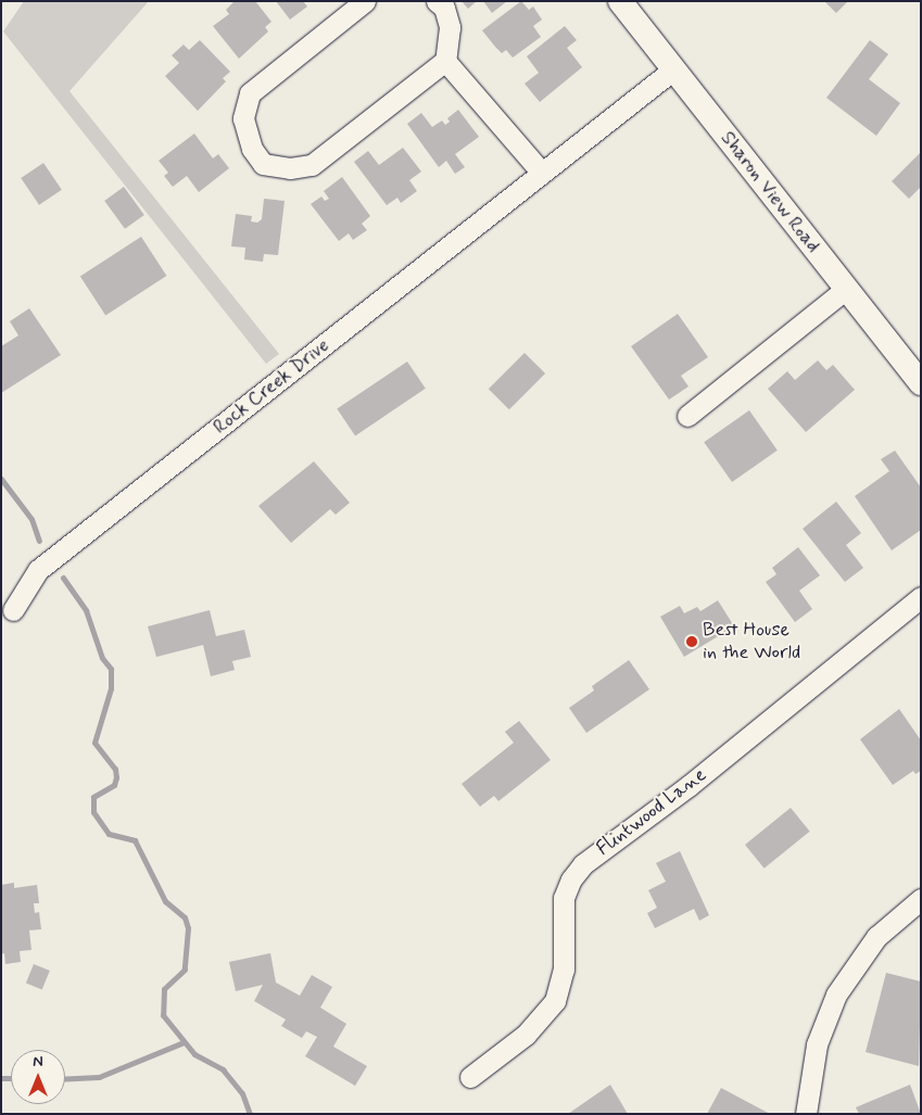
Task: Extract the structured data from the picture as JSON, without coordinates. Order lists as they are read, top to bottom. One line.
{"streets":{"street":["Sharon View Road","Rock Creek Drive","Flintwood Lane"]},"crossings":[["Sharon View Road","Rock Creek Drive"]],"places":["Best House in the World"],"north":"top"}
